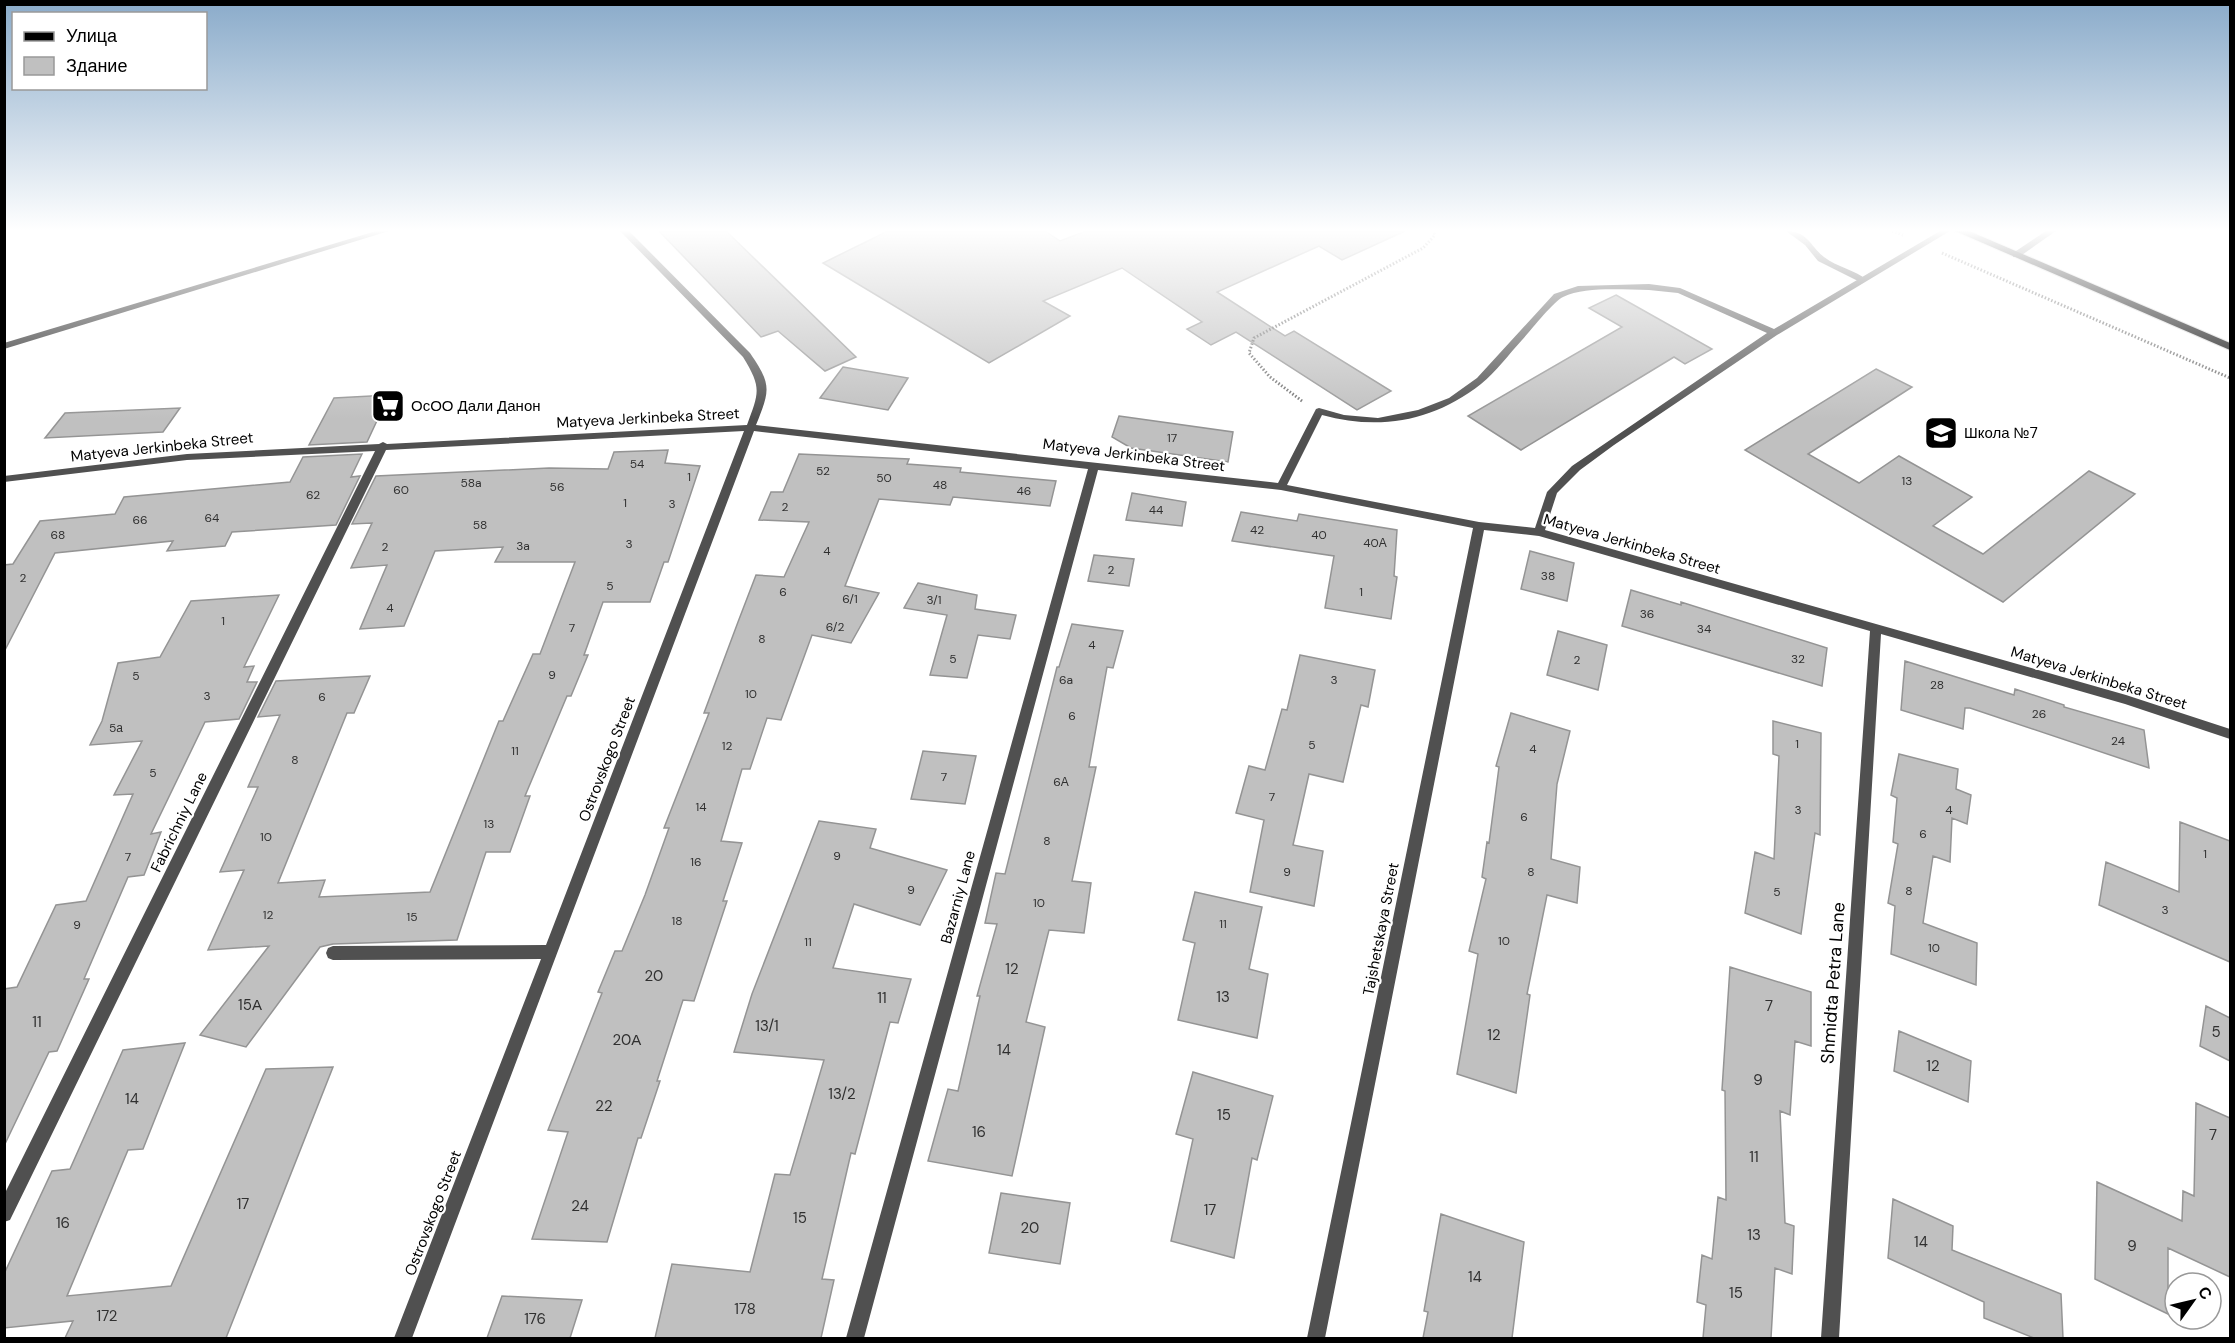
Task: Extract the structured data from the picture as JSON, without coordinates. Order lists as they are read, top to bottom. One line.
{"streets":{"street":["Matyeva Jerkinbeka Street","Ostrovskogo Street","Fabrichniy Lane","Bazarniy Lane","Tajshetskaya Street","Shmidta Petra Lane"]},"crossings":[["Matyeva Jerkinbeka Street","Ostrovskogo Street"],["Matyeva Jerkinbeka Street","Fabrichniy Lane"],["Matyeva Jerkinbeka Street","Bazarniy Lane"],["Matyeva Jerkinbeka Street","Tajshetskaya Street"],["Matyeva Jerkinbeka Street","Shmidta Petra Lane"]],"places":{"supermarket":["ОсОО Дали Данон"],"school or university":["Школа №7"]},"house_numbers":["17","54","52","1","50","13","58a","48","56","60","46","62","1","3","2","44","64","66","58","42","68","40","40А","3","3a","2","4","2","38","2","5","6","1","6/1","3/1","4","36","1","6/2","7","34","8","4","5","32","2","9","5","6a","3","28","10","3","6","26","6","5а","24","1","5","12","4","11","8","5","7","6А","7","14","3","4","6","13","6","10","8","1","9","7","16","9","8","9","8","5","10","3","12","15","18","11","9","10","11","10","12","20","13","11","15А","7","11","13/1","5","12","20А","14","12","9","13/2","14","22","15","16","7","11","17","24","17","15","16","20","13","14","9","14","15","178","172","176"],"legend":["Улица","Здание"],"north":"top right"}
